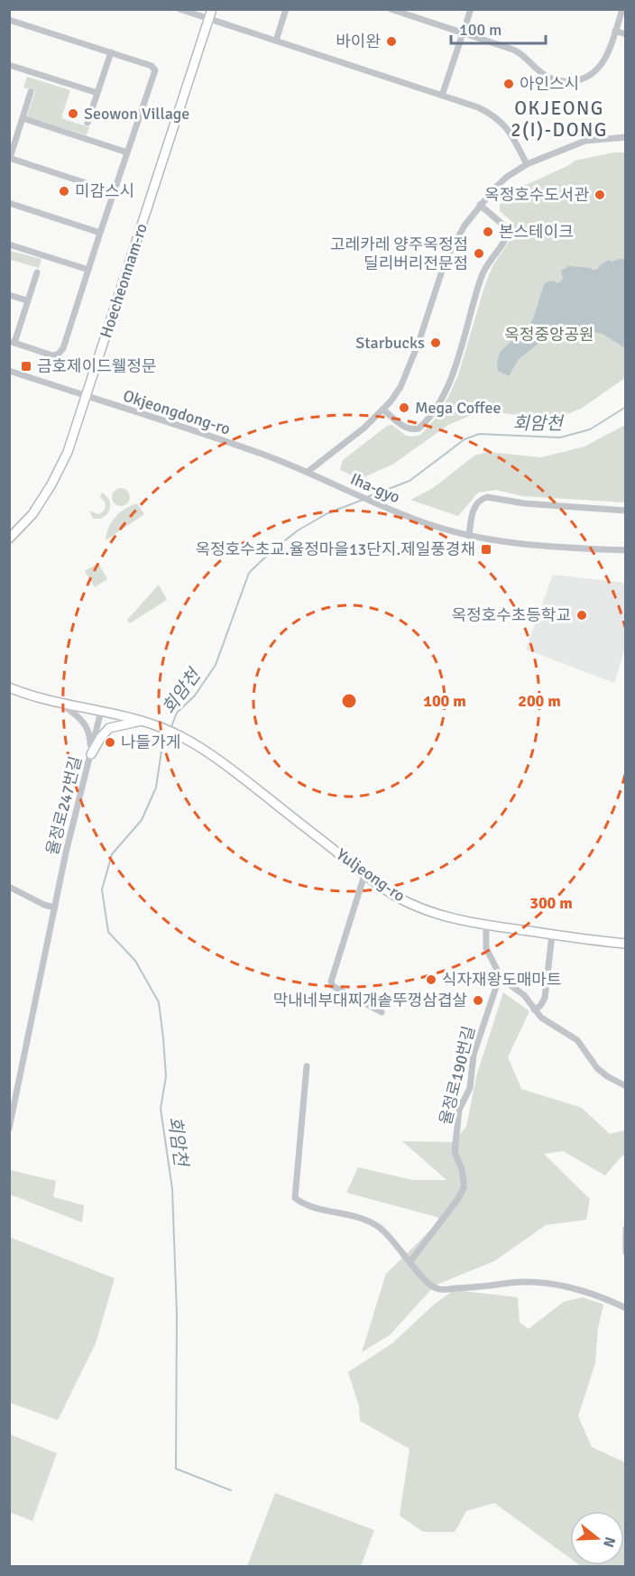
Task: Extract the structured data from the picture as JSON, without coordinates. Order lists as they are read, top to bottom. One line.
{"streets":{"main road":["Hoecheonnam-ro","Yuljeong-ro"],"street":["Okjeongdong-ro","Iha-gyo","율정로247번길","율정로190번길"]},"crossings":[["Hoecheonnam-ro","Okjeongdong-ro"],["Okjeongdong-ro","Iha-gyo"],["율정로247번길","Yuljeong-ro"]],"districts":["OKJEONG 2(I)-DONG"],"water":["회암천"],"parks":["옥정중앙공원"],"places":{"other":["바이완","아인스시","Seowon Village","미감스시","옥정호수도서관","본스테이크","고레카레 양주옥정점 딜리버리전문점","Starbucks","Mega Coffee","옥정호수초등학교","나들가게","식자재왕도매마트","막내네부대찌개솥뚜껑삼겹살"],"transit":["금호제이드웰정문","옥정호수초교.율정마을13단지.제일풍경채"]},"scale_bar":"100 m","north":"right","rings":["100 m","200 m","300 m"]}
